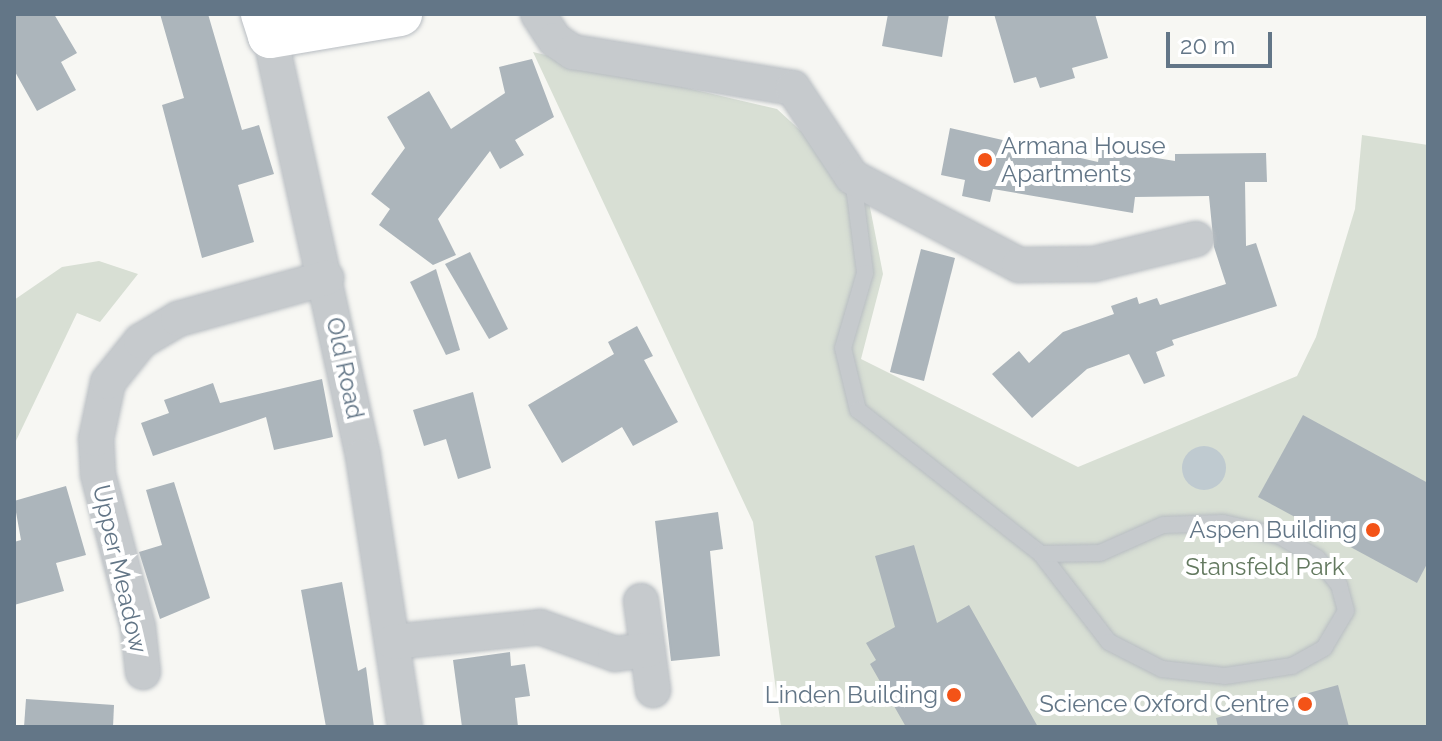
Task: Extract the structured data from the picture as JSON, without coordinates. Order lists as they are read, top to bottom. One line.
{"streets":{"street":["Old Road","Upper Meadow"]},"crossings":[["Old Road","Upper Meadow"]],"parks":["Stansfeld Park"],"places":["Armana House Apartments","Aspen Building","Linden Building","Science Oxford Centre"],"scale_bar":"20 m"}
